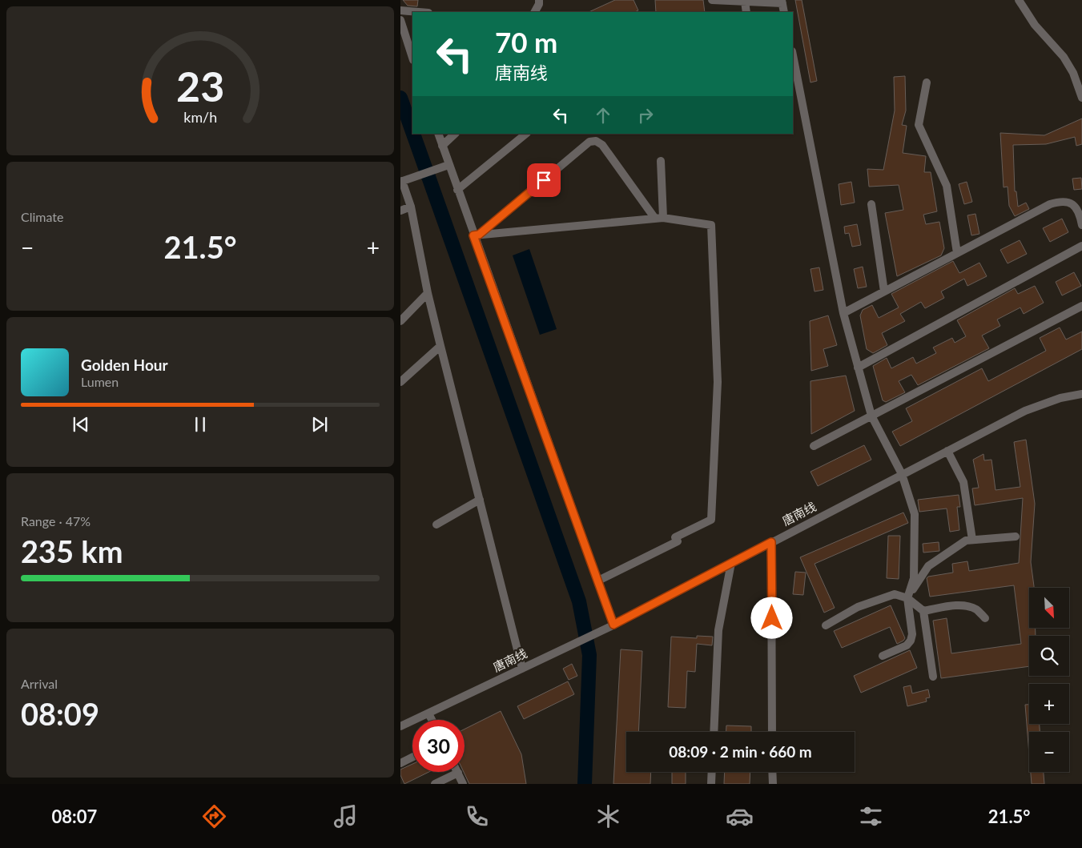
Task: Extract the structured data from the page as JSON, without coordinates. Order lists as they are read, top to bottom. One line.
{"streets":{"street":["唐南线"]},"north":"bottom right","page":{"turn":["70 m","唐南线"],"tile":["Climate",["Range · 47%","235 km"],["Arrival","08:09"]],"heat":["−","21.5°","+"],"song":["Golden Hour","Lumen"],"map_buttons":["+","−"],"limit":"30","trip":"08:09 · 2 min · 660 m","tabs":["08:07","21.5°"],"gauge":["23","km/h"]}}
